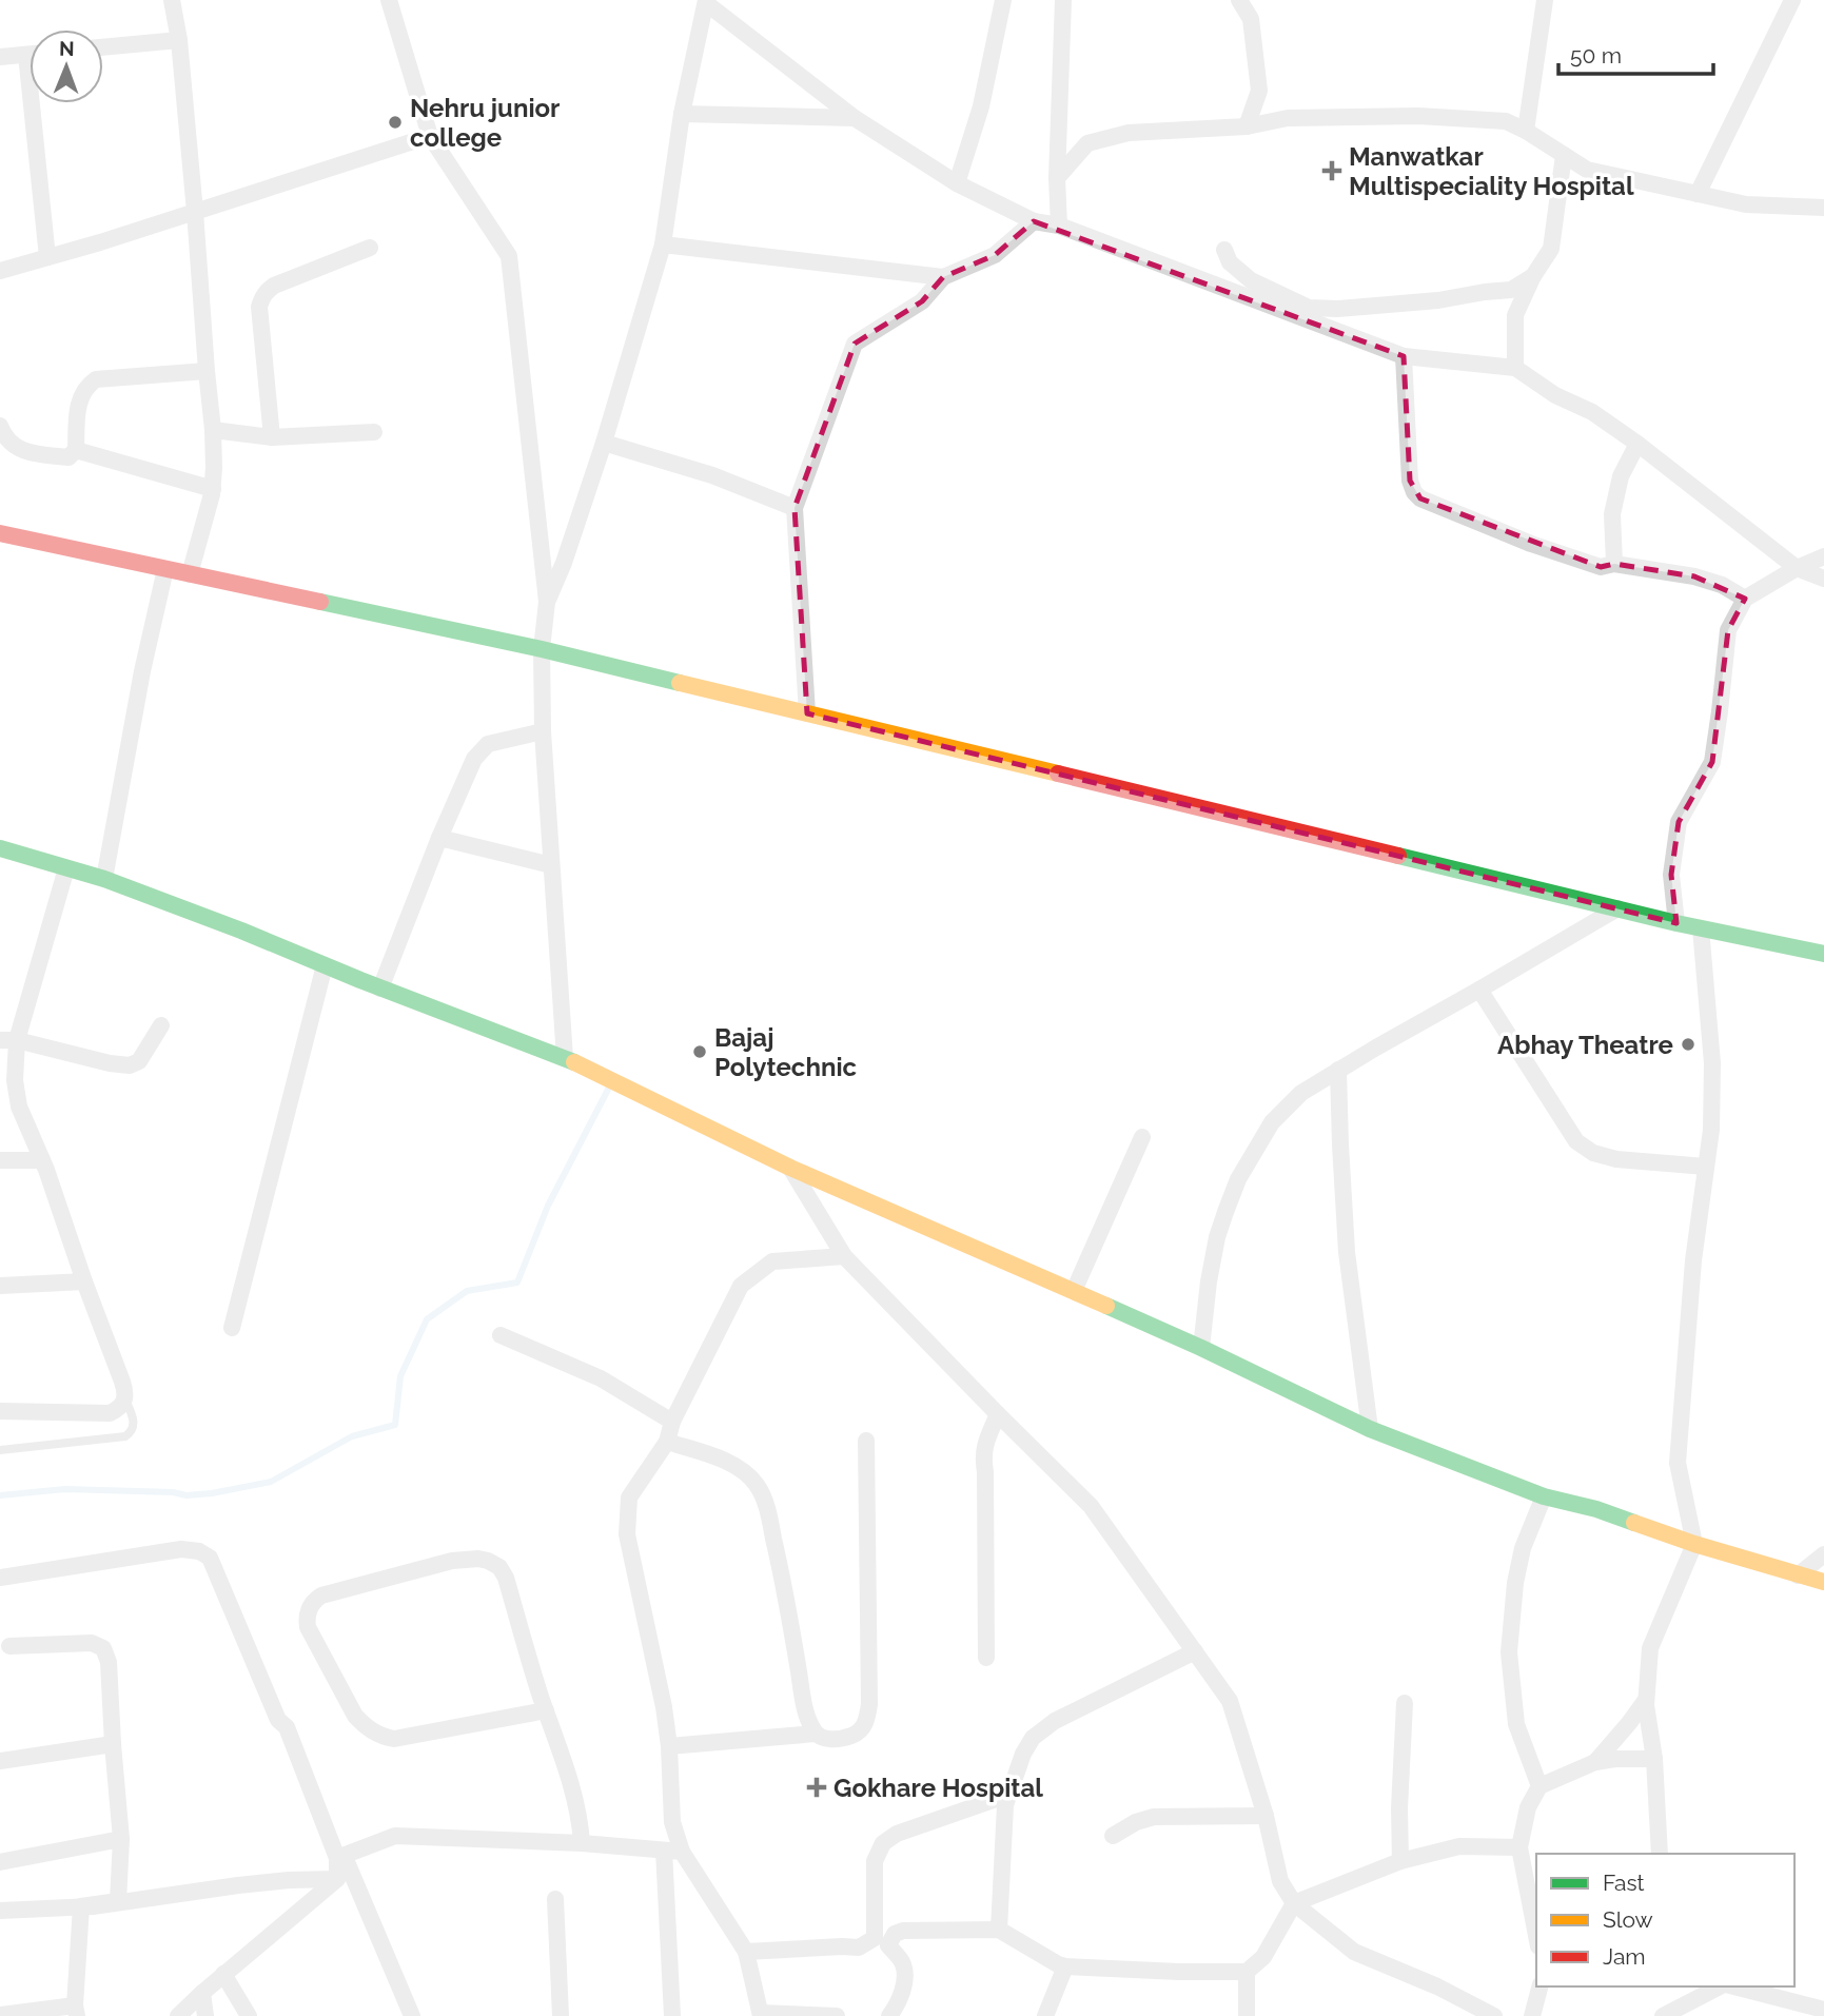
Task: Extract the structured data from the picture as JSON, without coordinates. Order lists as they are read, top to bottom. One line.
{"places":{"other":["Nehru junior college","Abhay Theatre","Bajaj Polytechnic"],"health":["Manwatkar Multispeciality Hospital","Gokhare Hospital"]},"legend":["Fast","Slow","Jam"],"scale_bar":"50 m","north":"top"}
